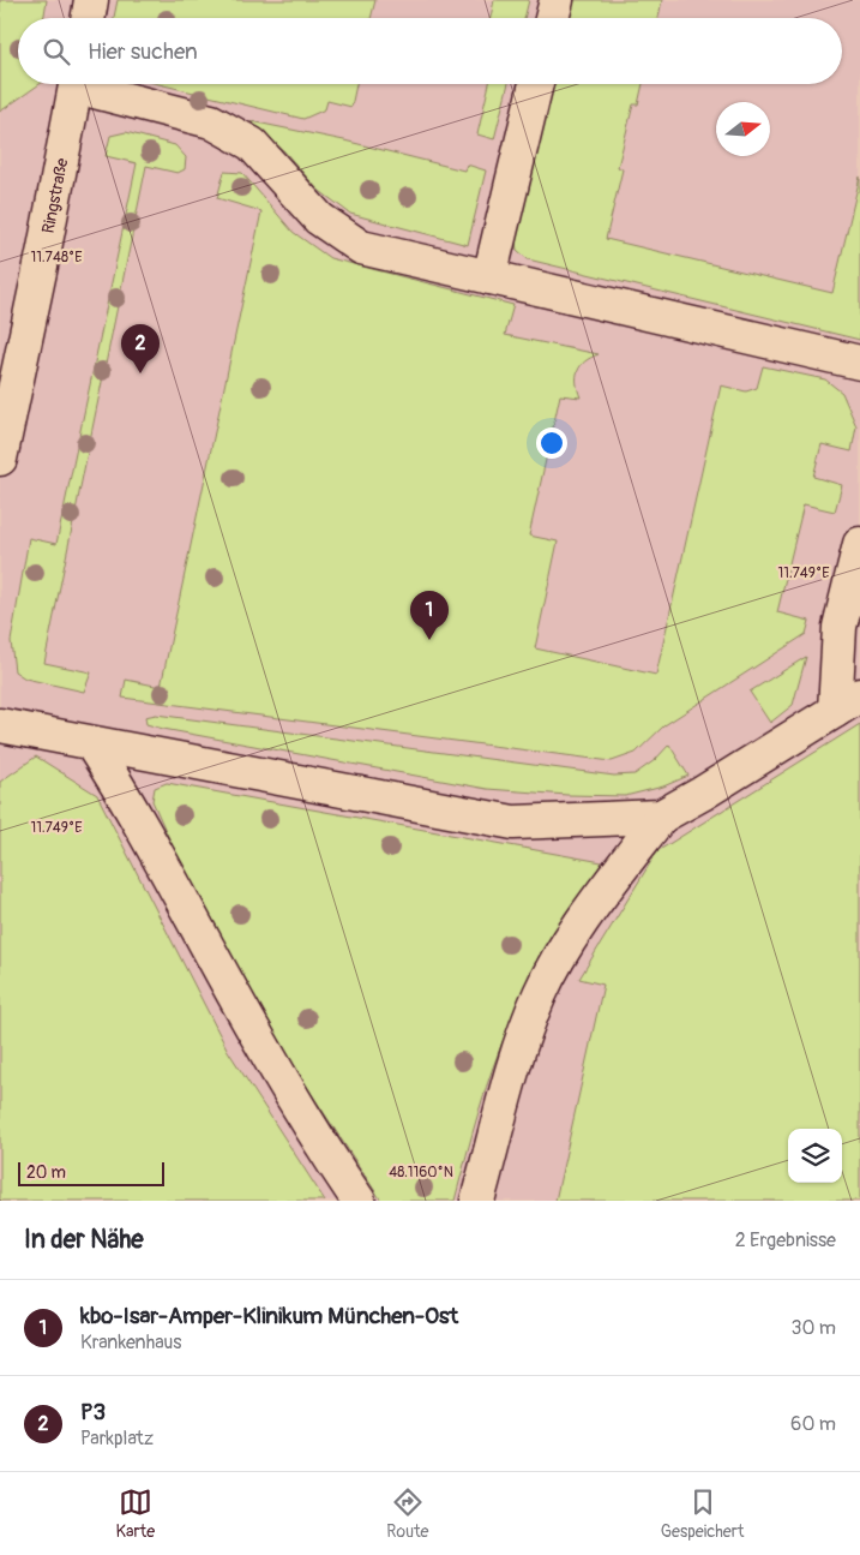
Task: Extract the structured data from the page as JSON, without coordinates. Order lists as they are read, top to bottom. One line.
{"streets":{"lane":["Ringstraße"]},"scale_bar":"20 m","north":"right","page":{"search":"Hier suchen","pins":["2","1"],"scale":"20 m","heading":["In der Nähe","2 Ergebnisse"],"list":[{"mark":"1","name":"kbo-Isar-Amper-Klinikum München-Ost","note":"Krankenhaus","value":"30 m"},{"mark":"2","name":"P3","note":"Parkplatz","value":"60 m"}],"nav":["Karte","Route","Gespeichert"]},"coordinates":["11.748°E","11.749°E","48.1160°N"]}
